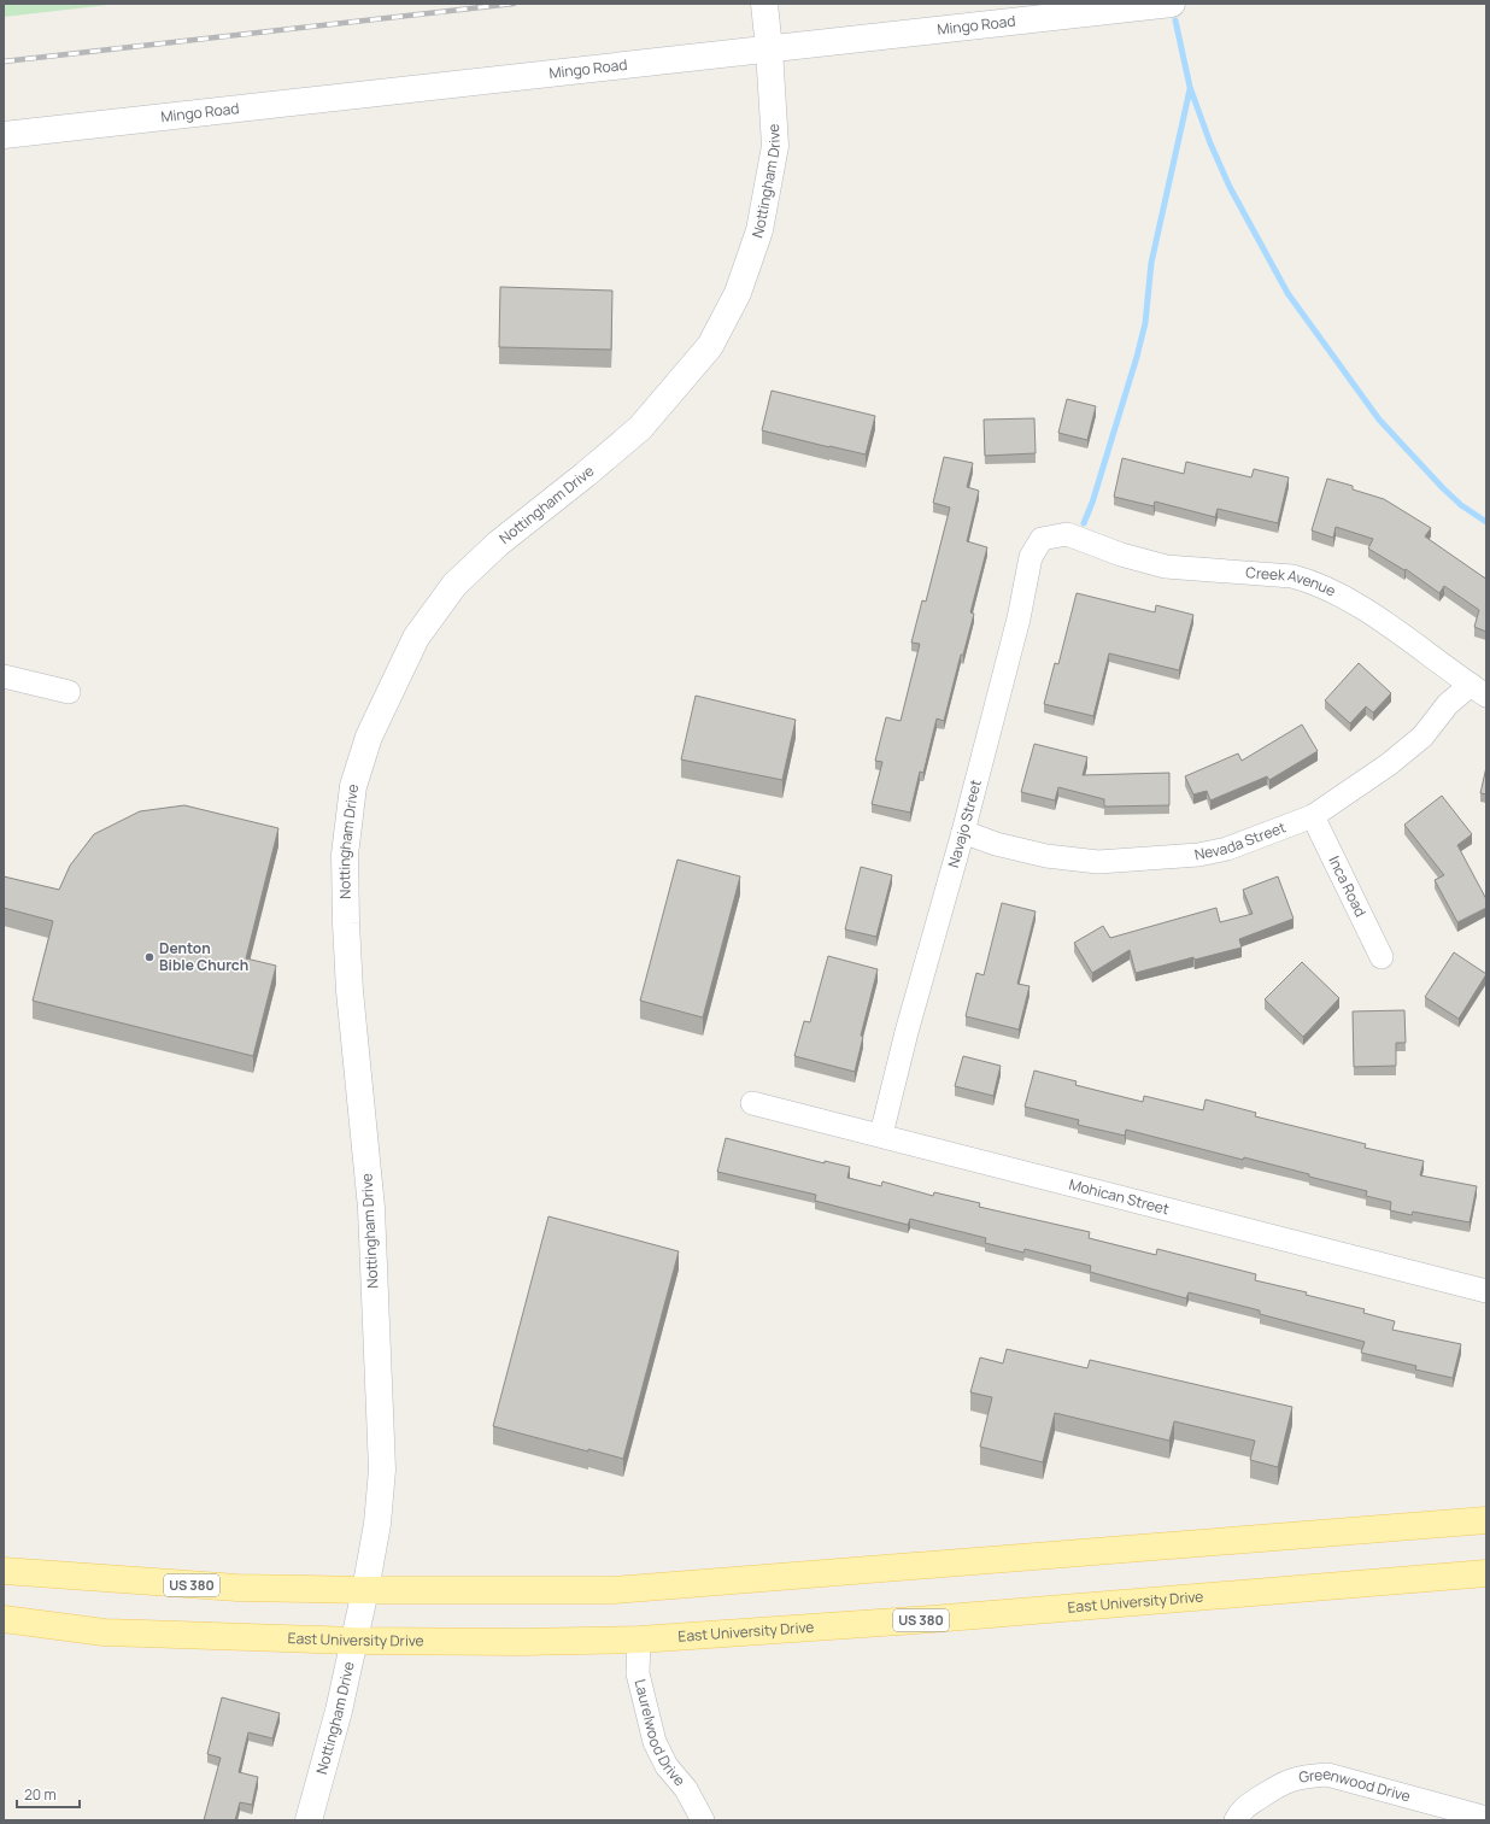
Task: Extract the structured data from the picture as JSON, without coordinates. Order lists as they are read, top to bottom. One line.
{"streets":{"main road":["US 380","East University Drive"],"street":["Mingo Road","Nottingham Drive","Creek Avenue","Navajo Street","Nevada Street","Inca Road","Mohican Street","Laurelwood Drive","Greenwood Drive"]},"crossings":[["Mingo Road","Nottingham Drive"],["Nottingham Drive","US 380"],["Nottingham Drive","East University Drive"],["Creek Avenue","Navajo Street"],["Creek Avenue","Nevada Street"],["Navajo Street","Nevada Street"],["Navajo Street","Mohican Street"],["Nevada Street","Inca Road"],["East University Drive","Laurelwood Drive"]],"places":["Denton Bible Church"],"scale_bar":"20 m"}
